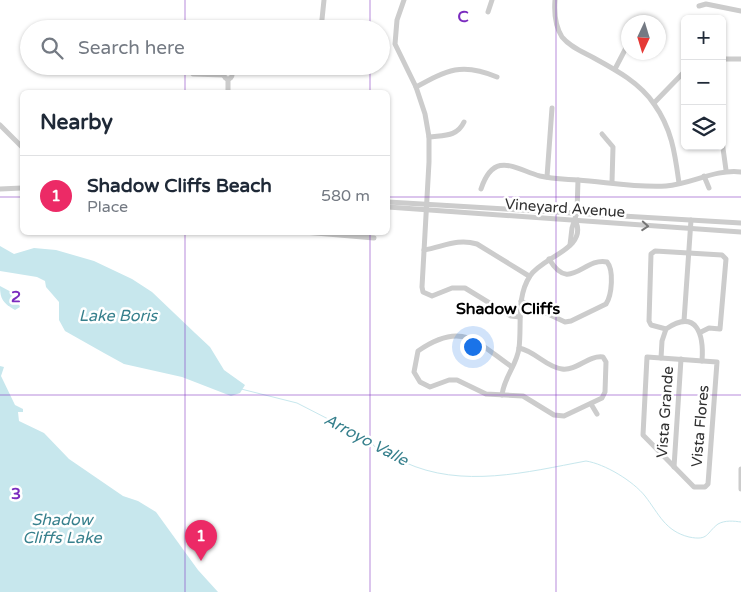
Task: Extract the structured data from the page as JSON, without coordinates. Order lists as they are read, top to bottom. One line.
{"streets":{"street":["Vineyard Avenue","Vista Grande","Vista Flores"]},"crossings":[["Vista Grande","Vista Flores"]],"districts":["Shadow Cliffs"],"water":["Lake Boris","Arroyo Valle","Shadow Cliffs Lake"],"north":"bottom","page":{"map_buttons":["+","−"],"search":"Search here","heading":"Nearby","list":[{"mark":"1","name":"Shadow Cliffs Beach","note":"Place","value":"580 m"}],"pins":"1"},"grid":{"columns":["C"],"rows":["2","3"]}}
